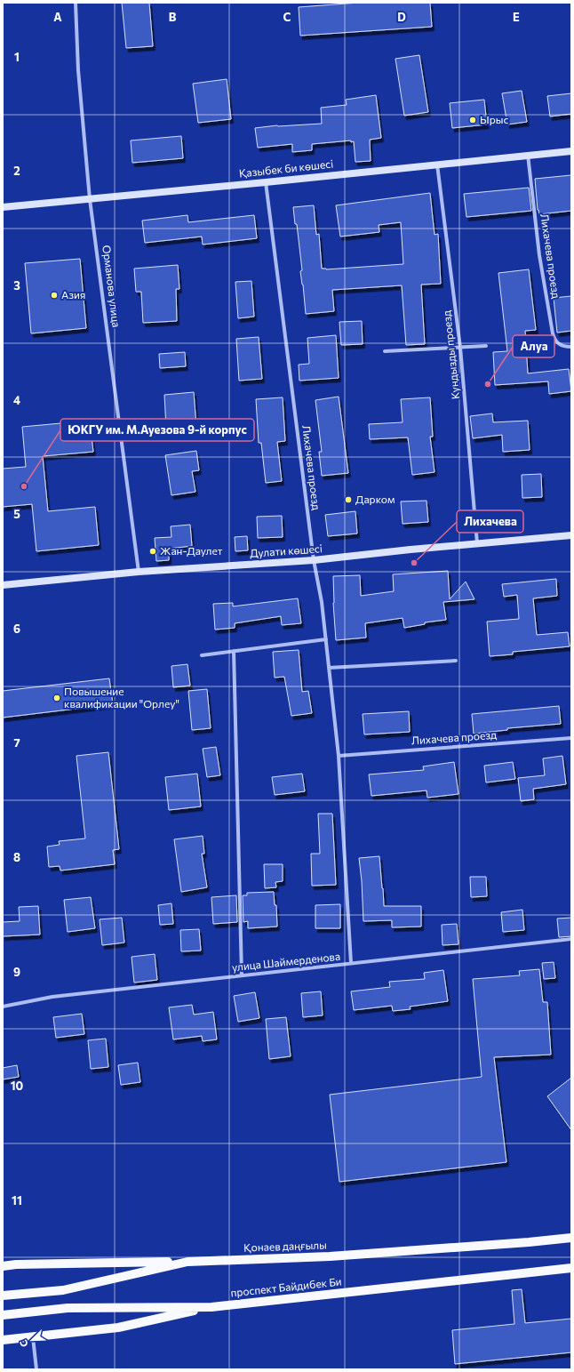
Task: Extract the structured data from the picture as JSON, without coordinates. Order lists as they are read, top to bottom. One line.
{"streets":{"main road":["Қазыбек би көшесі","Дулати көшесі","Қонаев даңғылы","проспект Байдибек Би"],"street":["Лихачева проезд","Орманова улица","Кундызды проезд","улица Шаймерденова"]},"crossings":[["Қазыбек би көшесі","Лихачева проезд"],["Қазыбек би көшесі","Орманова улица"],["Қазыбек би көшесі","Кундызды проезд"],["Лихачева проезд","Дулати көшесі"],["Лихачева проезд","улица Шаймерденова"],["Орманова улица","Дулати көшесі"],["Кундызды проезд","Дулати көшесі"]],"places":["Ырыс","Азия","Алуа","ЮКГУ им. М.Ауезова 9-й корпус","Дарком","Жан-Даулет","Лихачева","Повышение квалификации \"Орлеу\""],"north":"bottom left","grid":{"columns":["A","B","C","D","E"],"rows":["1","2","3","4","5","6","7","8","9","10","11"]}}
